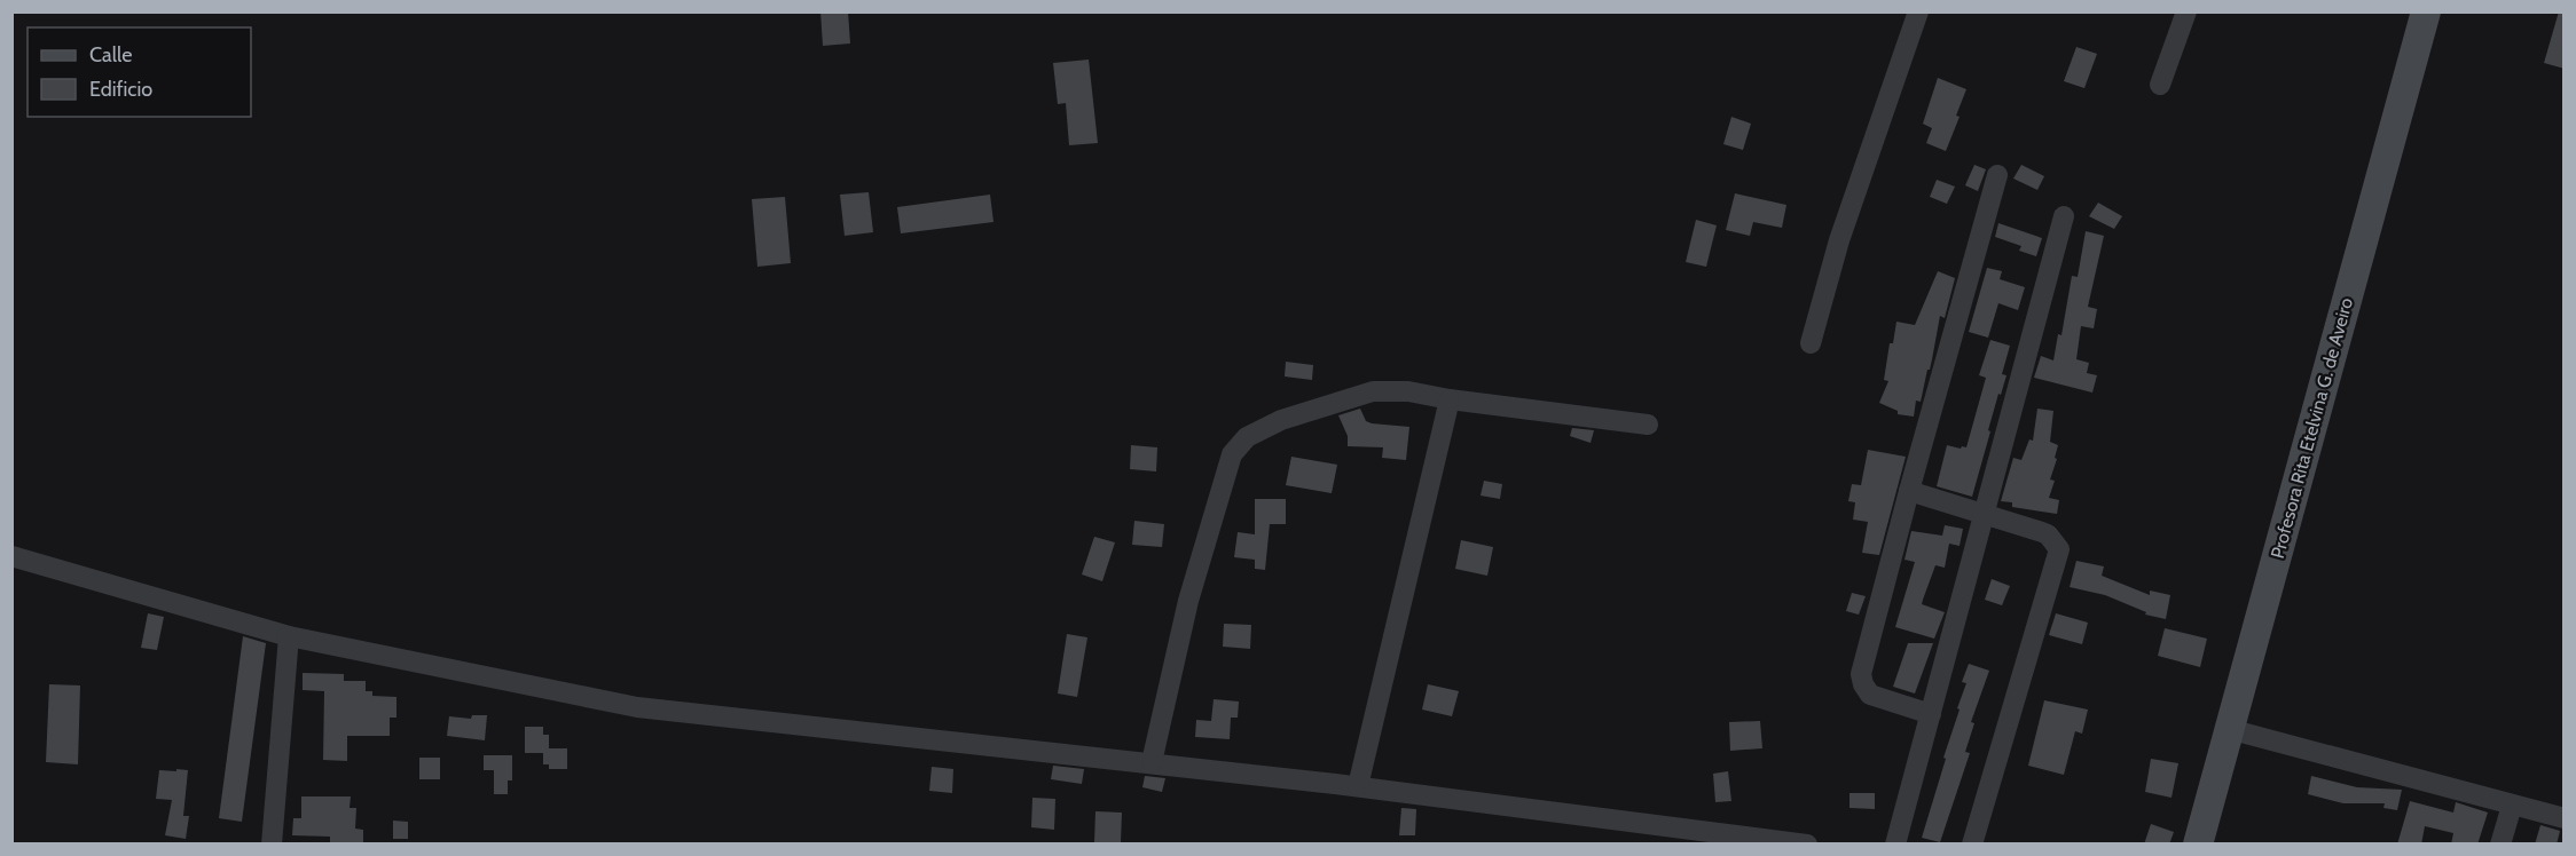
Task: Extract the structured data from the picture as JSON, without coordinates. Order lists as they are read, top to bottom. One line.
{"streets":{"street":["Profesora Rita Etelvina G. de Aveiro"]},"legend":["Calle","Edificio"]}
